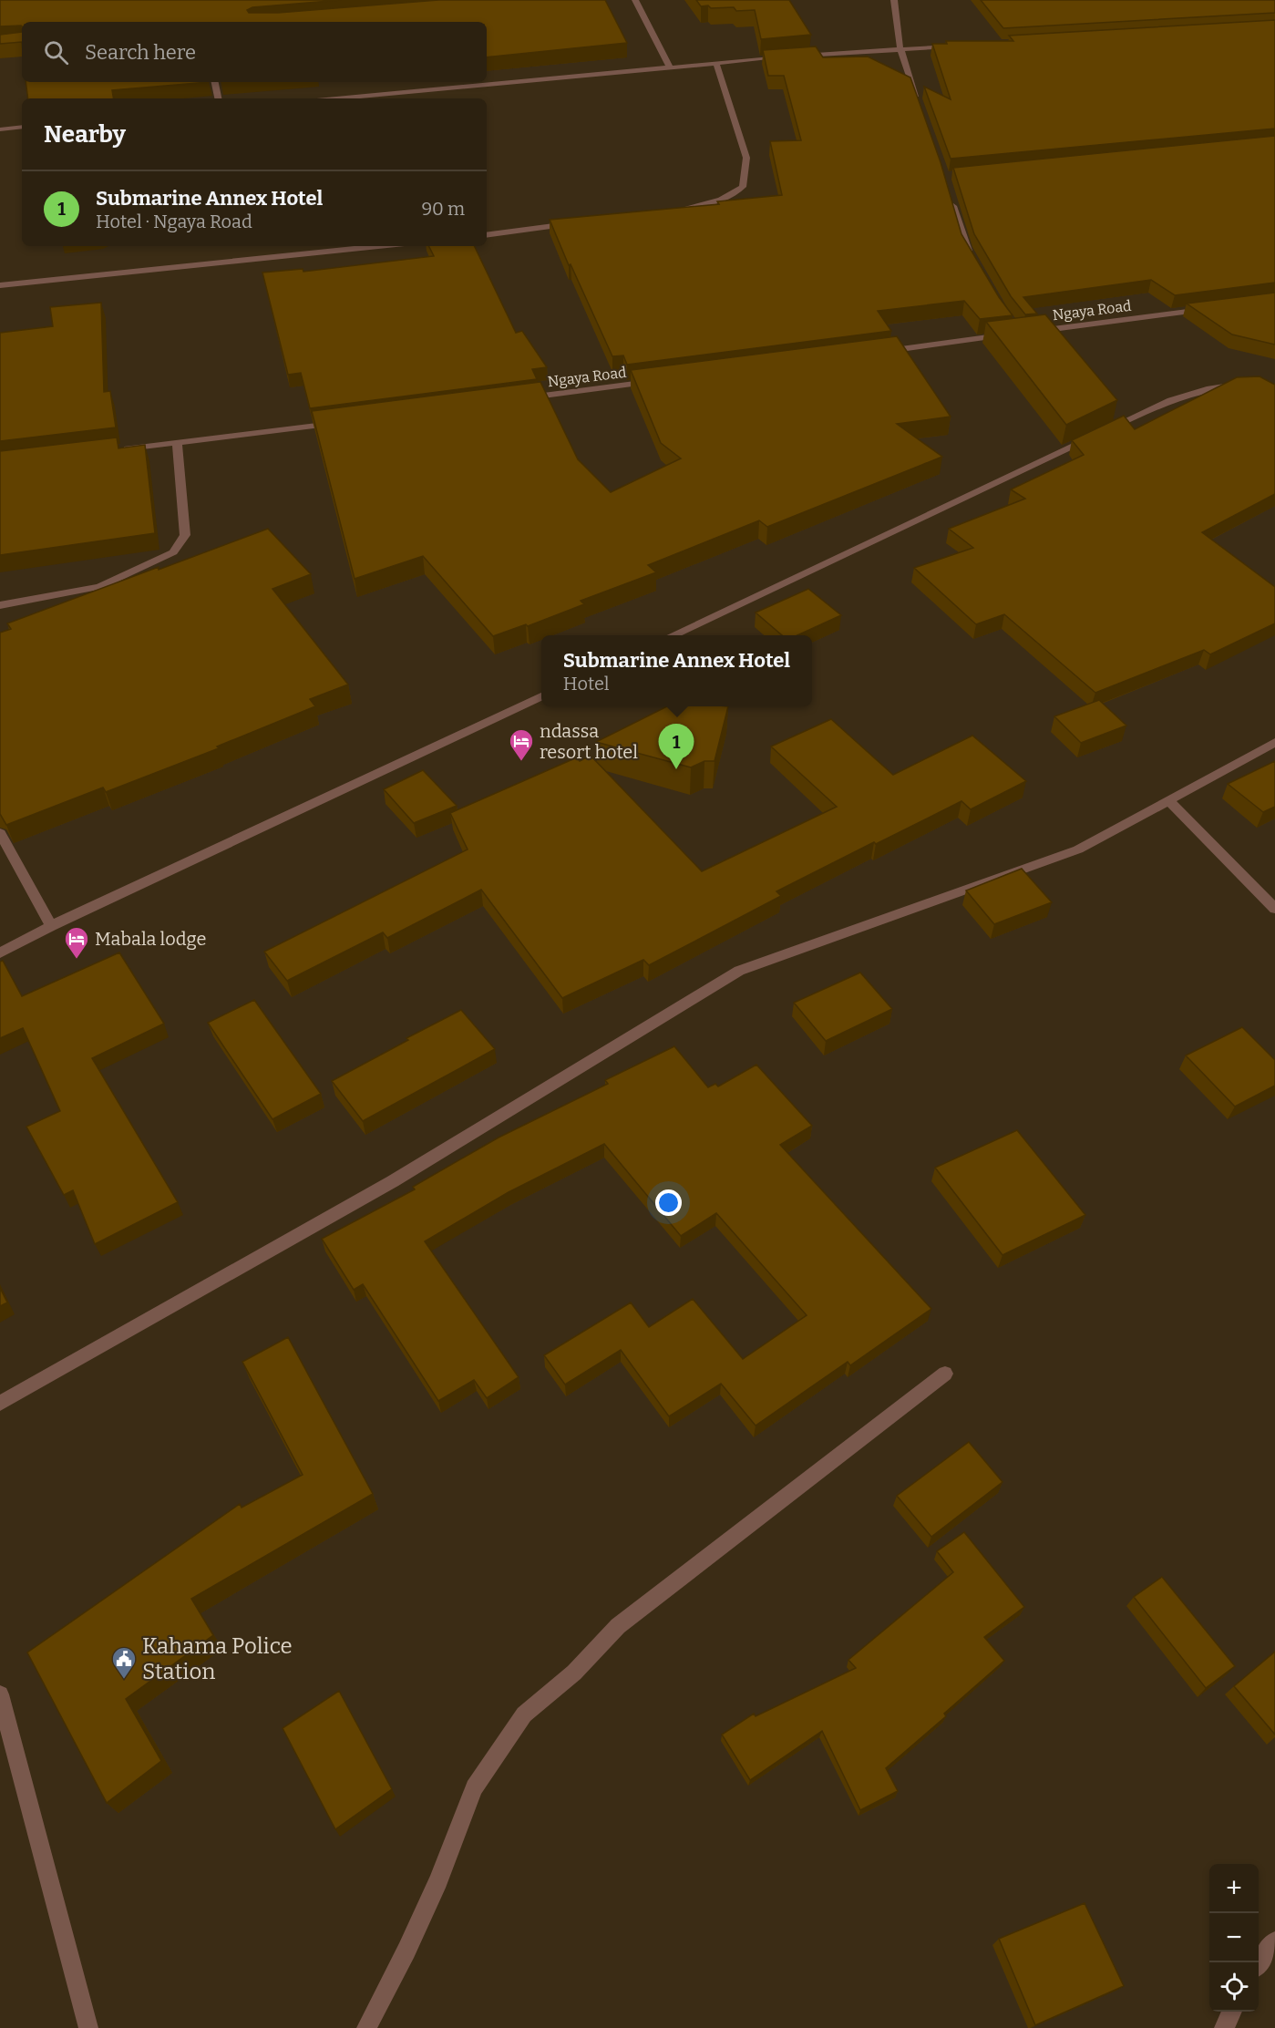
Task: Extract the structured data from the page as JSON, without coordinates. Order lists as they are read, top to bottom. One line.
{"streets":{"street":["Ngaya Road"]},"places":{"hotel":["ndassa resort hotel","Mabala lodge"],"public building":["Kahama Police Station"]},"page":{"search":"Search here","heading":"Nearby","list":[{"mark":"1","name":"Submarine Annex Hotel","note":"Hotel · Ngaya Road","value":"90 m"}],"popup":["Submarine Annex Hotel","Hotel"],"pins":"1","map_buttons":["+","−"]}}
